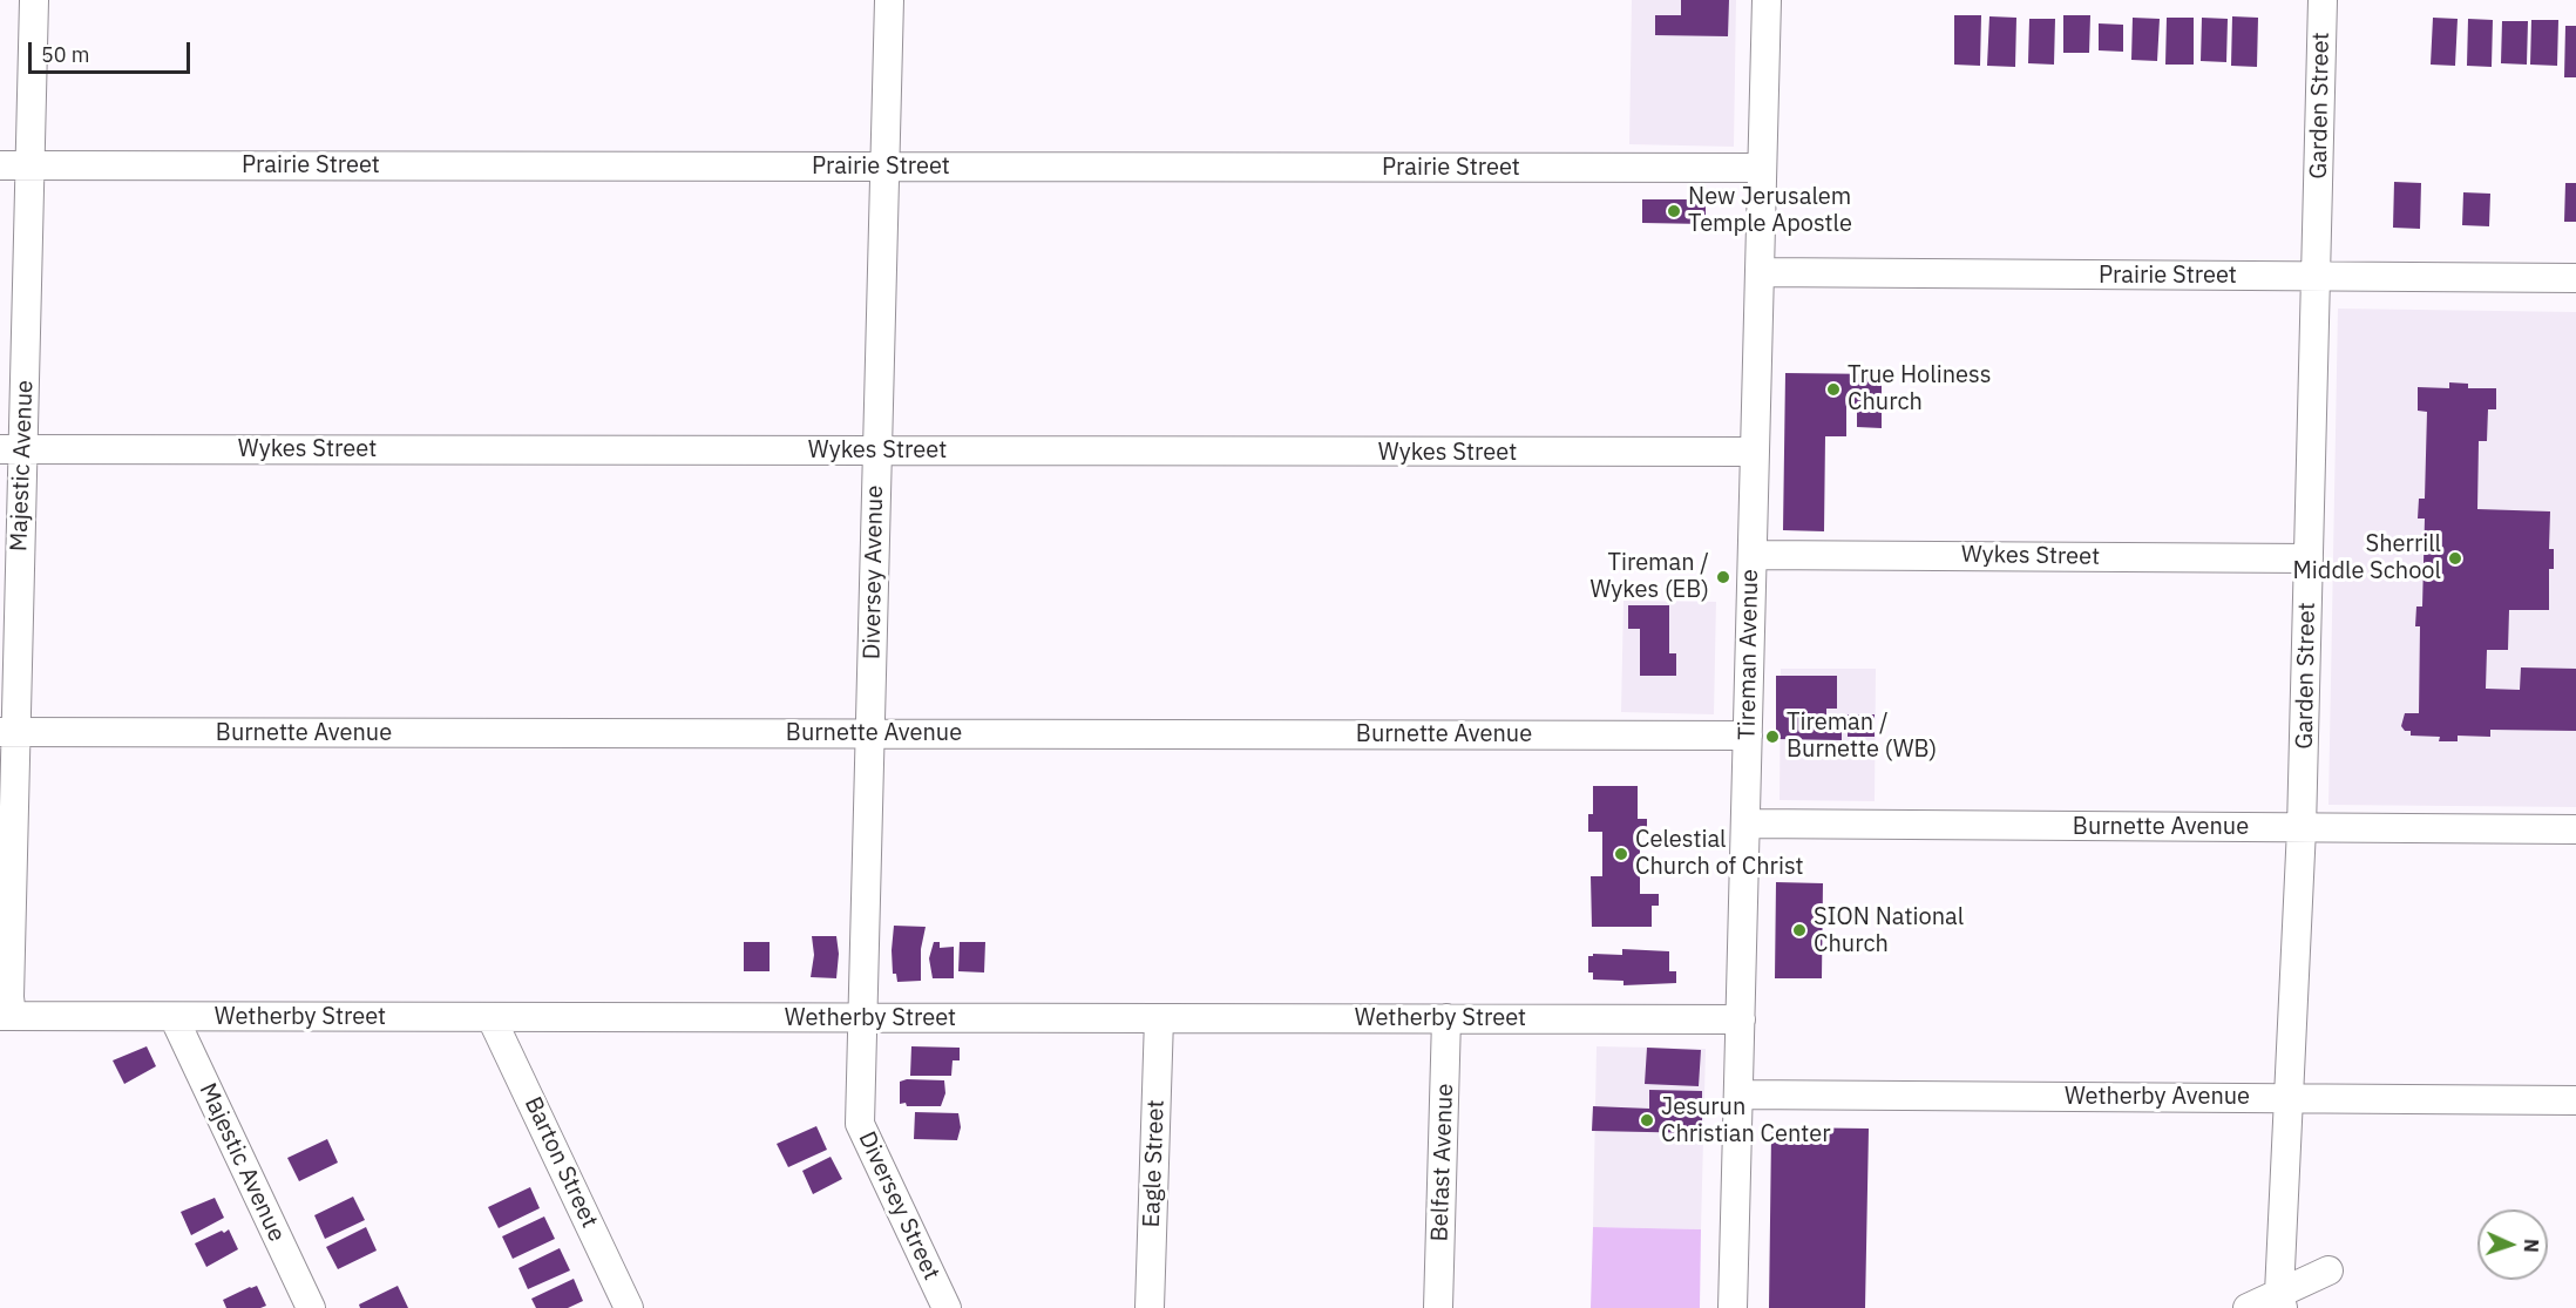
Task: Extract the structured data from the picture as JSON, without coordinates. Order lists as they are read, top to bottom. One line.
{"streets":{"street":["Garden Street","Prairie Street","Wykes Street","Majestic Avenue","Diversey Avenue","Tireman Avenue","Burnette Avenue","Wetherby Street","Wetherby Avenue","Barton Street","Belfast Avenue","Eagle Street","Diversey Street"]},"crossings":[["Garden Street","Prairie Street"],["Garden Street","Wykes Street"],["Garden Street","Burnette Avenue"],["Garden Street","Wetherby Avenue"],["Prairie Street","Majestic Avenue"],["Prairie Street","Diversey Avenue"],["Prairie Street","Tireman Avenue"],["Wykes Street","Majestic Avenue"],["Wykes Street","Diversey Avenue"],["Wykes Street","Tireman Avenue"],["Majestic Avenue","Burnette Avenue"],["Majestic Avenue","Wetherby Street"],["Diversey Avenue","Burnette Avenue"],["Diversey Avenue","Wetherby Street"],["Diversey Avenue","Diversey Street"],["Tireman Avenue","Burnette Avenue"],["Tireman Avenue","Wetherby Street"],["Tireman Avenue","Wetherby Avenue"],["Wetherby Street","Barton Street"],["Wetherby Street","Belfast Avenue"],["Wetherby Street","Eagle Street"],["Wetherby Street","Diversey Street"]],"places":["New Jerusalem Temple Apostle","True Holiness Church","Sherrill Middle School","Tireman / Wykes (EB)","Tireman / Burnette (WB)","Celestial Church of Christ","SION National Church","Jesurun Christian Center"],"scale_bar":"50 m","north":"right"}
